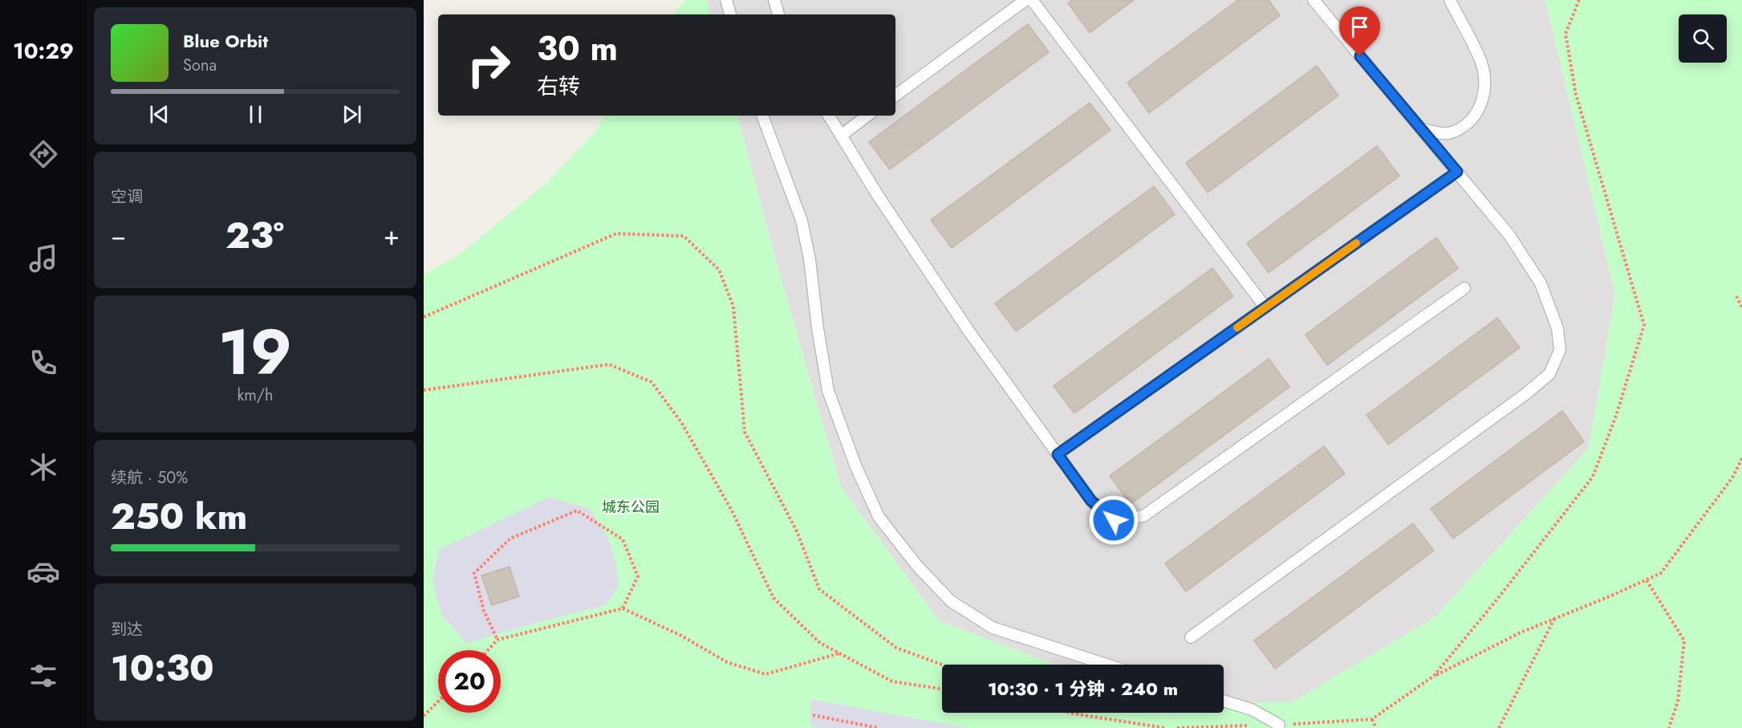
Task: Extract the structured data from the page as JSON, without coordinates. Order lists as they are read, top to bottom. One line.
{"parks":["城东公园"],"page":{"tabs":"10:29","turn":["30 m","右转"],"song":["Blue Orbit","Sona"],"tile":["空调",["19","km/h"],["续航 · 50%","250 km"],["到达","10:30"]],"heat":["−","23°","+"],"limit":"20","trip":"10:30 · 1 分钟 · 240 m"}}
